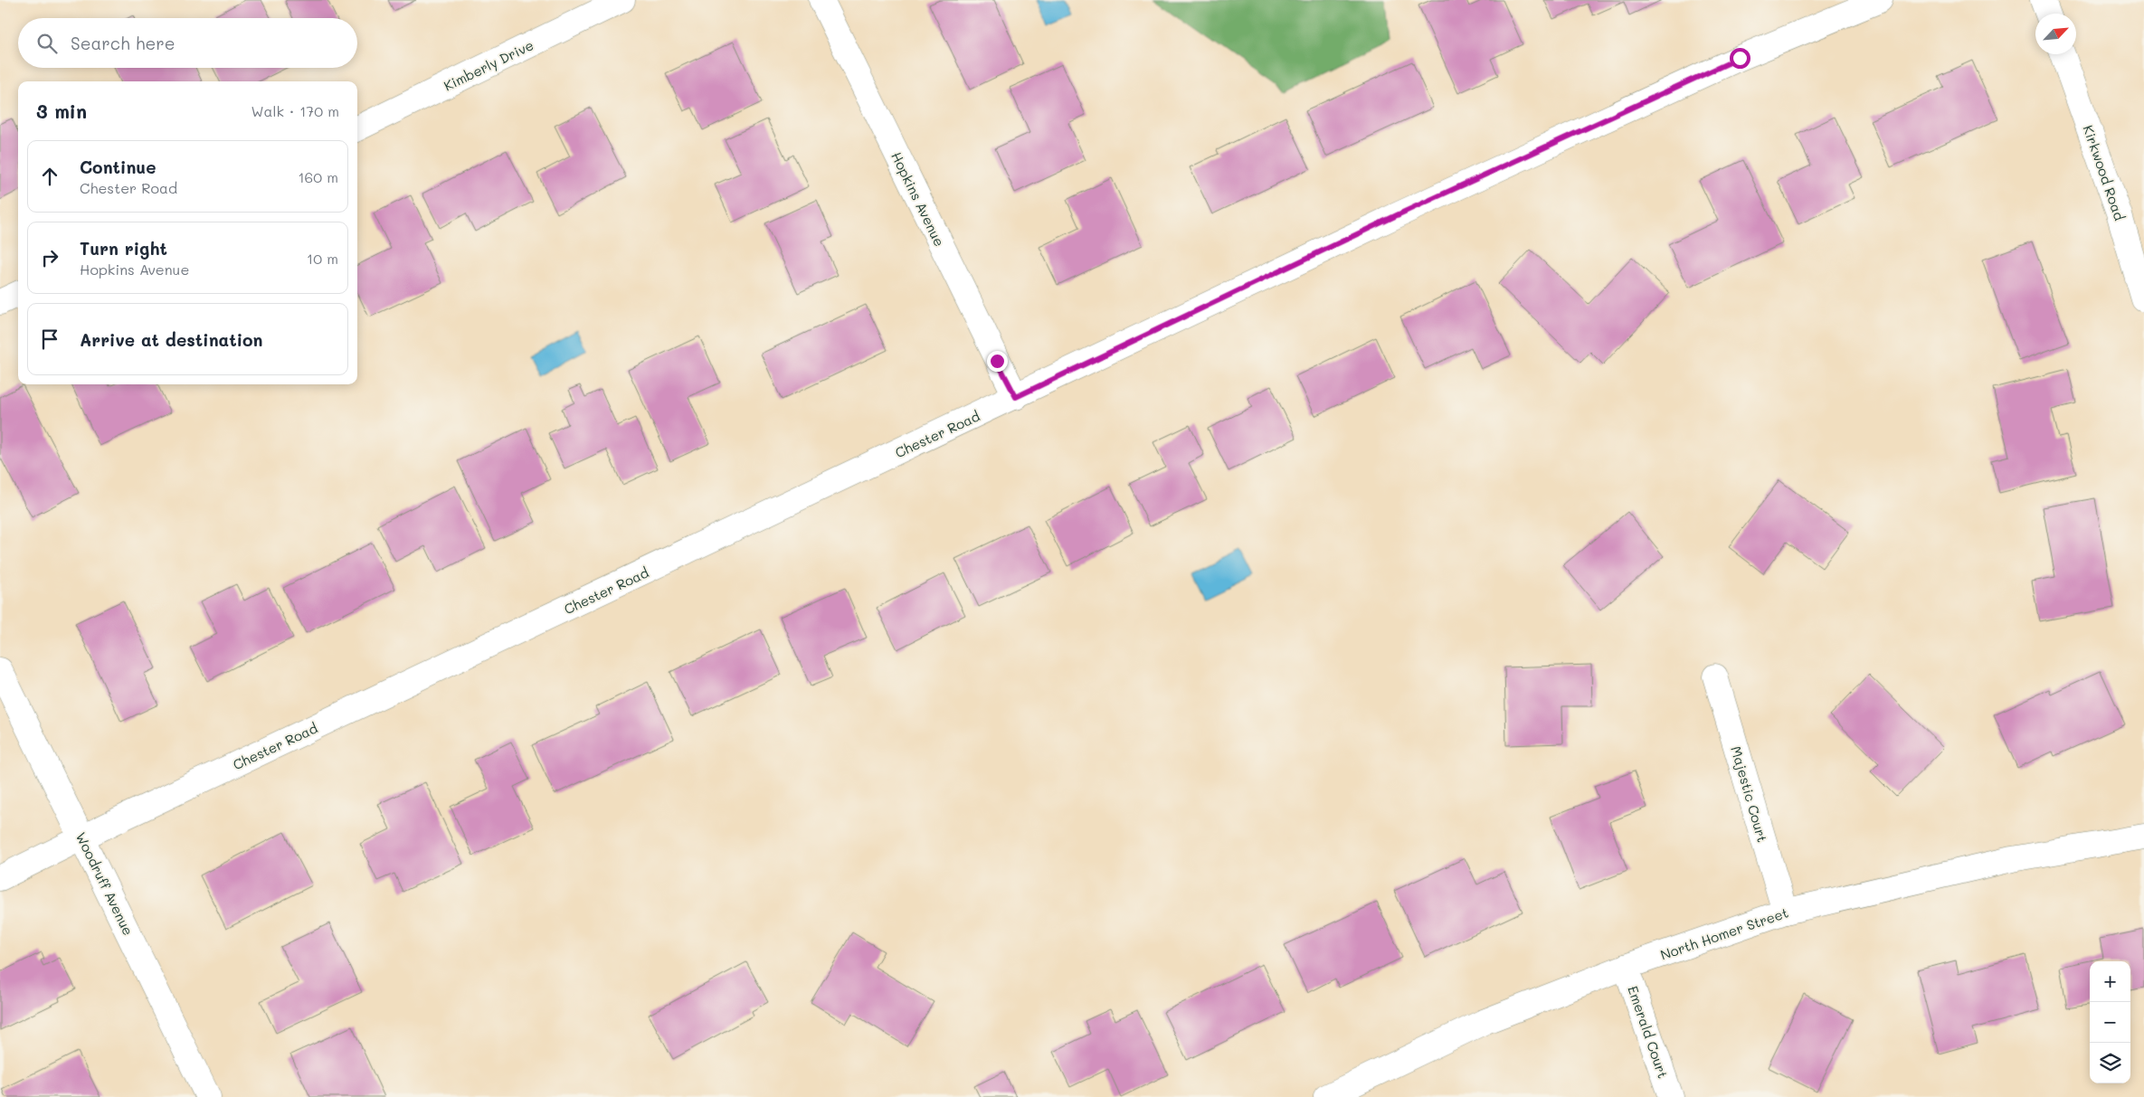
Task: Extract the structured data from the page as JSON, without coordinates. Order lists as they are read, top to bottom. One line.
{"streets":{"street":["Kimberly Drive","Kirkwood Road","Hopkins Avenue","Chester Road","Majestic Court","Woodruff Avenue","North Homer Street","Emerald Court"]},"crossings":[["Hopkins Avenue","Chester Road"],["Chester Road","Woodruff Avenue"],["Majestic Court","North Homer Street"],["North Homer Street","Emerald Court"]],"north":"top right","page":{"search":"Search here","heading":["3 min","Walk · 170 m"],"list":[["Continue","Chester Road","160 m"],["Turn right","Hopkins Avenue","10 m"],"Arrive at destination"],"map_buttons":["+","−"]}}
